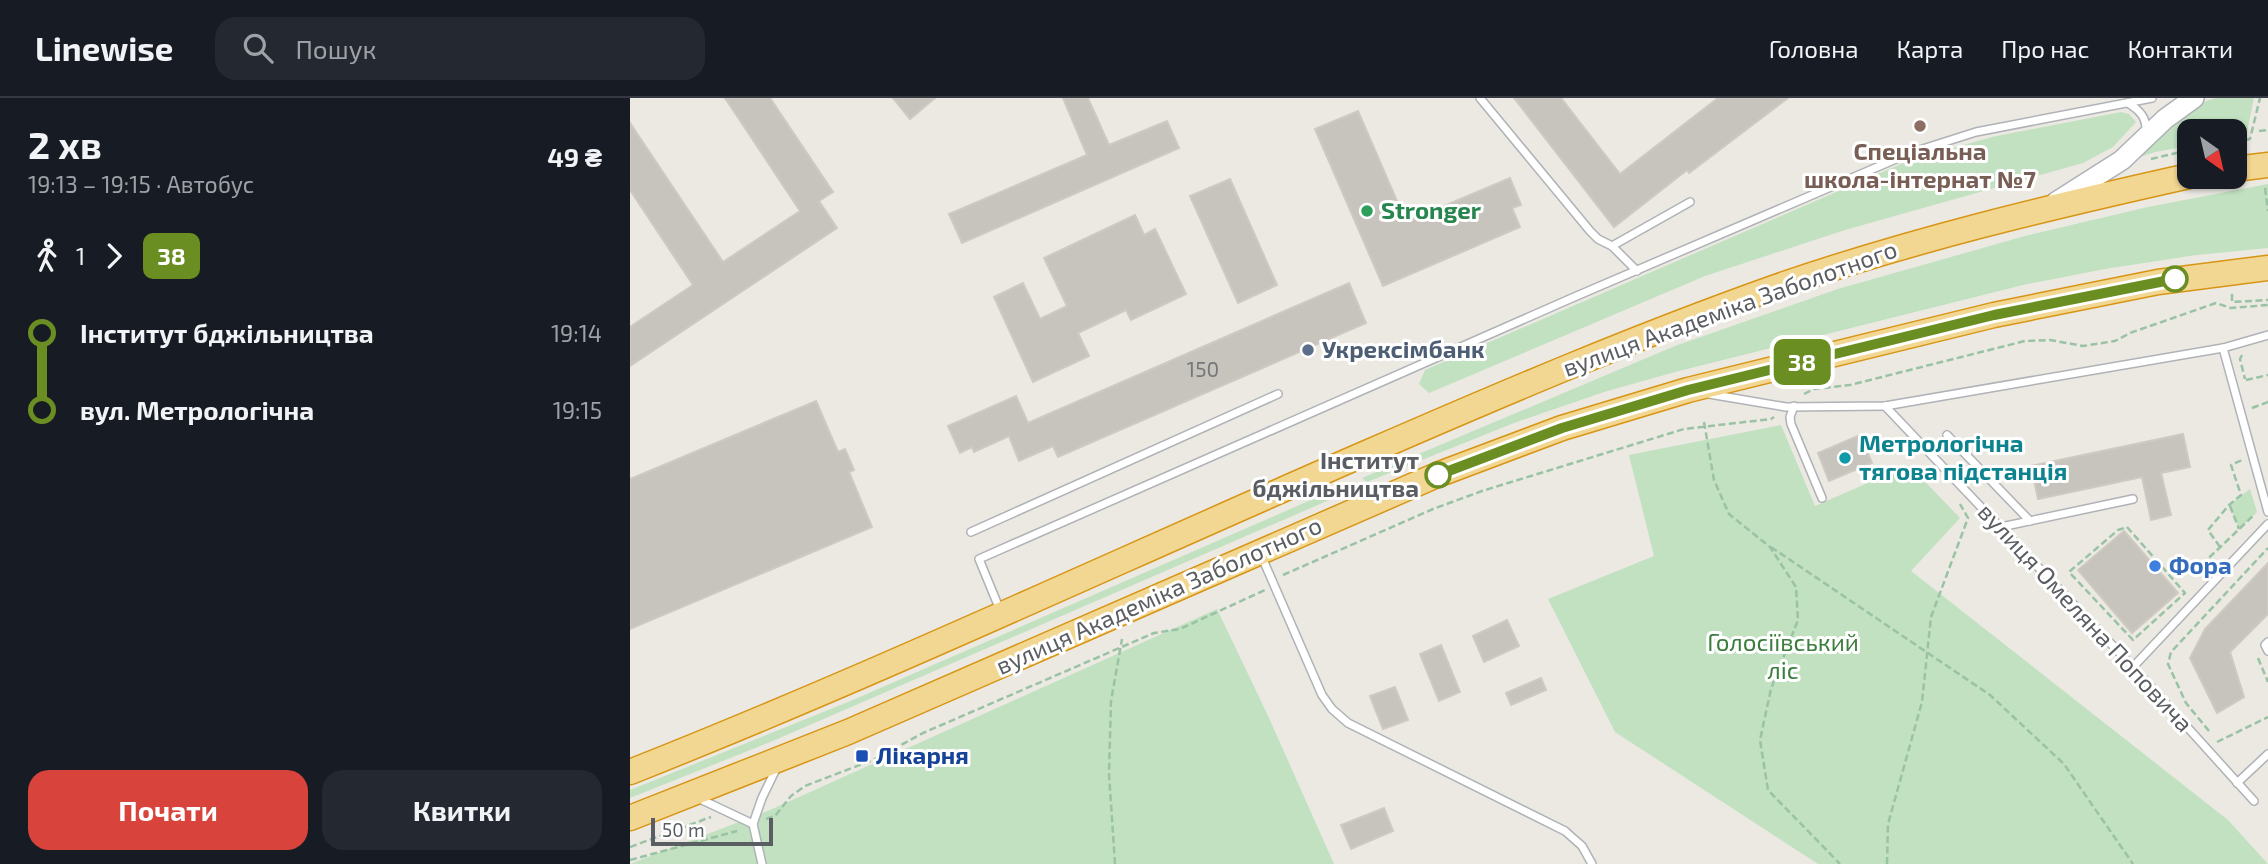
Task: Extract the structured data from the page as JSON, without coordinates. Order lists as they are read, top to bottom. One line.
{"streets":{"highway":["вулиця Академіка Заболотного"],"lane":["вулиця Омеляна Поповича"]},"parks":["Голосіївський ліс"],"places":{"other":["Спеціальна школа-інтернат №7","Stronger","Укрексімбанк","Метрологічна тягова підстанція","Інститут бджільництва","Фора"],"transit":["Лікарня"]},"lines":["bus line 38"],"house_numbers":["150"],"scale_bar":"50 m","north":"bottom right","page":{"header":"Linewise","search":"Пошук","nav":["Головна","Карта","Про нас","Контакти"],"heading":["2 хв","19:13 – 19:15 · Автобус","49 ₴"],"on_map":"38","legs":["1","38"],"list":[{"name":"Інститут бджільництва","value":"19:14"},{"name":"вул. Метрологічна","value":"19:15"}],"buttons":["Почати","Квитки"],"scale":"50 m"}}
